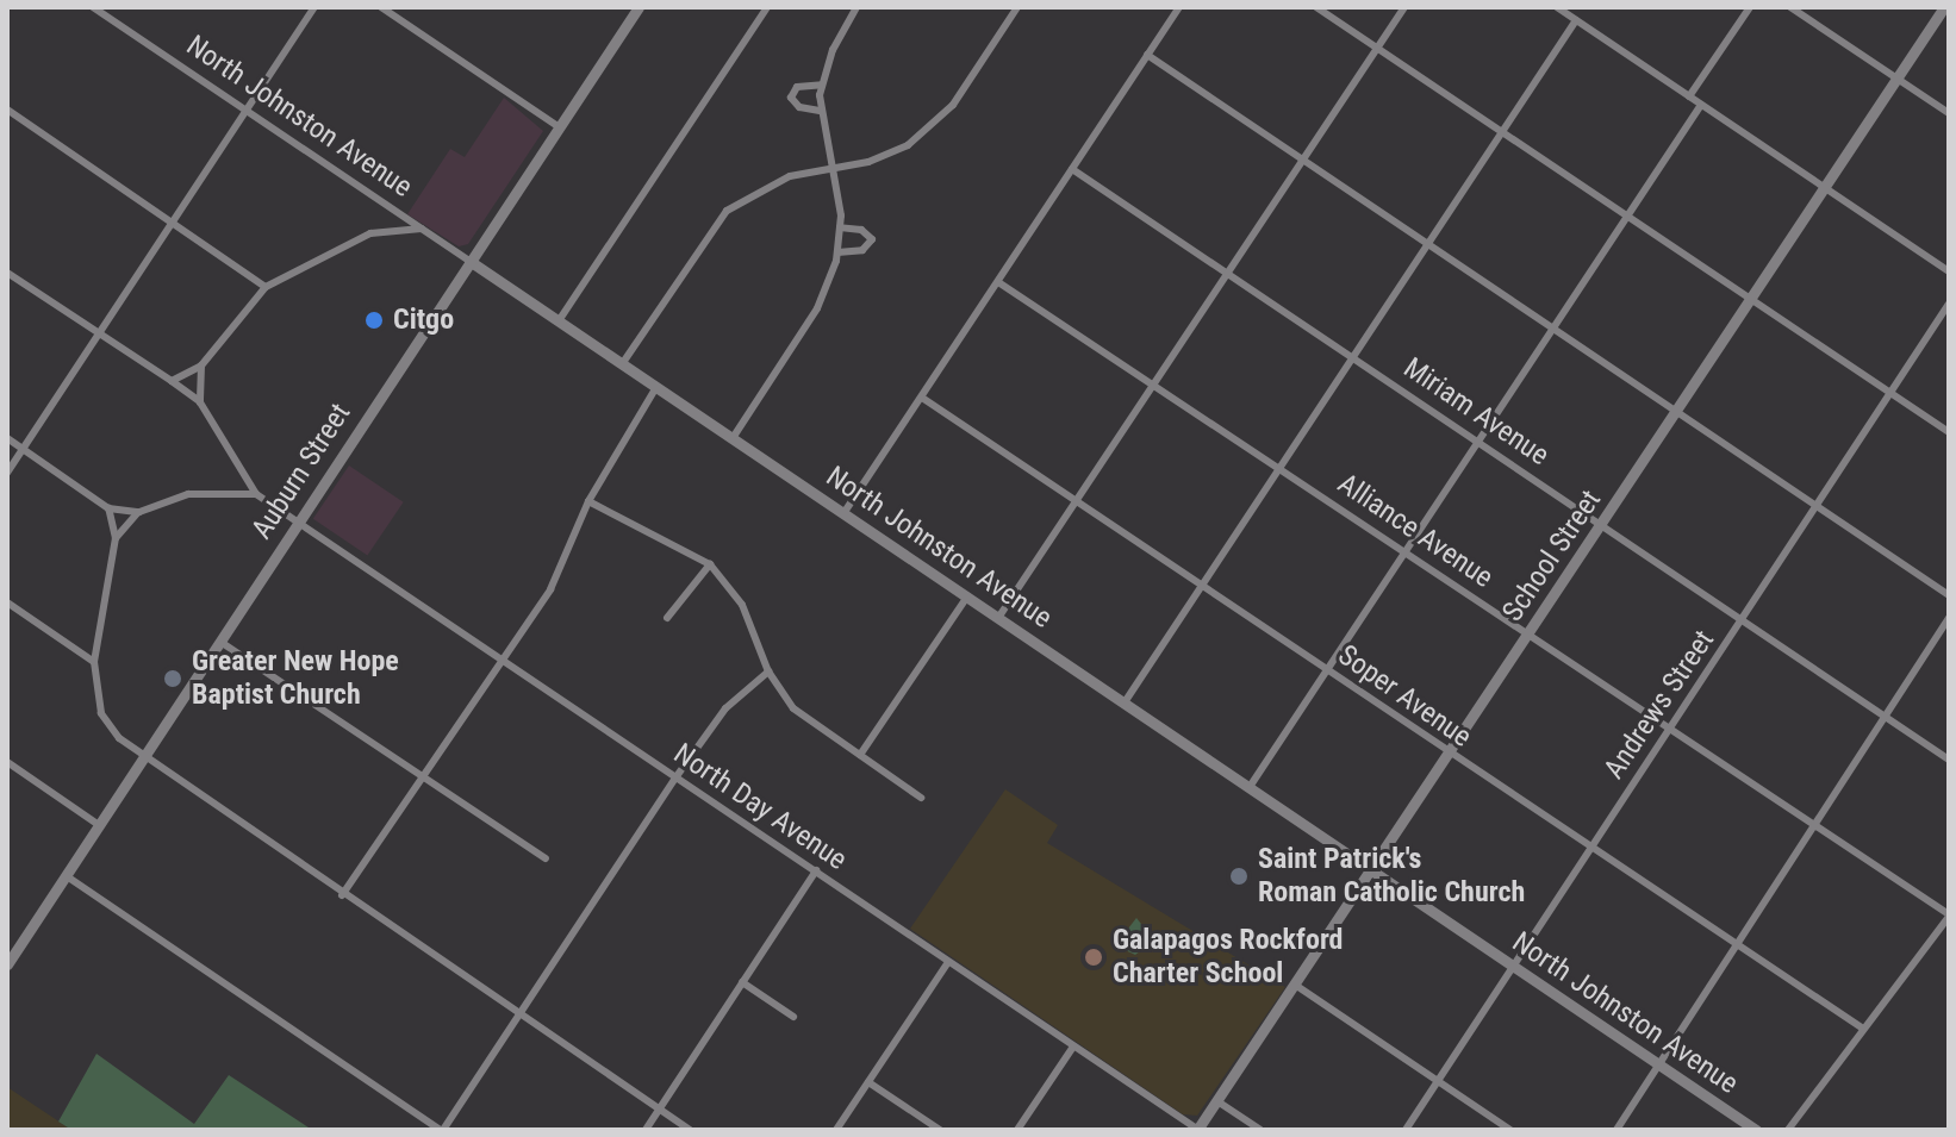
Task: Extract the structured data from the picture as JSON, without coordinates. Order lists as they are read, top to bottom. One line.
{"streets":{"main road":["North Johnston Avenue","Auburn Street","School Street"],"street":["Miriam Avenue","Alliance Avenue","Soper Avenue","Andrews Street","North Day Avenue"]},"crossings":[["North Johnston Avenue","Auburn Street"],["North Johnston Avenue","School Street"],["North Johnston Avenue","Andrews Street"],["Miriam Avenue","School Street"],["Miriam Avenue","Andrews Street"],["Auburn Street","North Day Avenue"],["Alliance Avenue","School Street"],["Alliance Avenue","Andrews Street"],["School Street","Soper Avenue"],["School Street","North Day Avenue"],["Soper Avenue","Andrews Street"]],"places":["Citgo","Greater New Hope Baptist Church","Saint Patrick's Roman Catholic Church","Galapagos Rockford Charter School"]}
